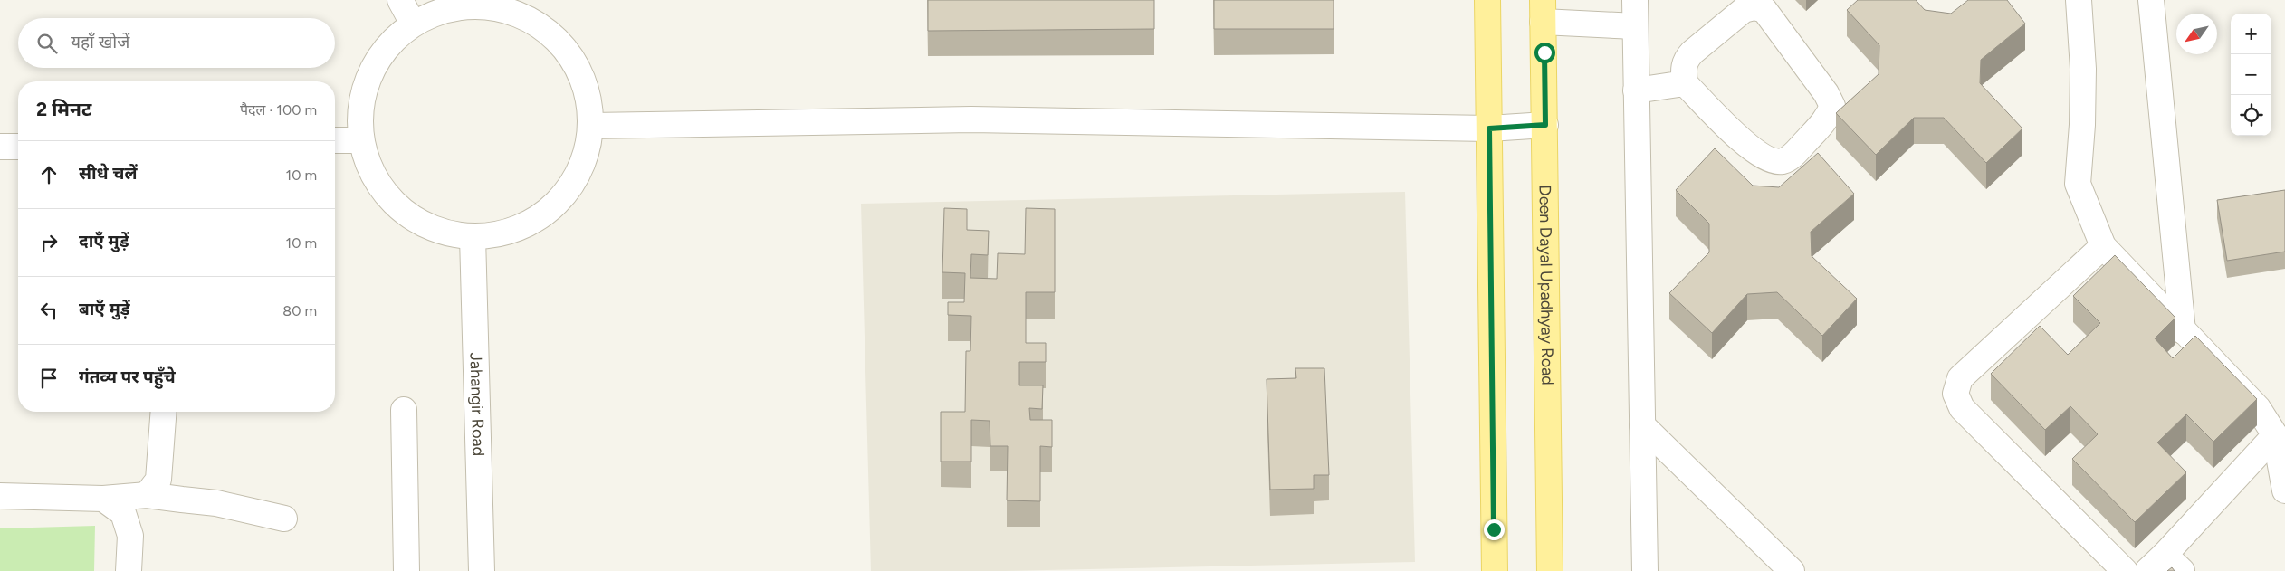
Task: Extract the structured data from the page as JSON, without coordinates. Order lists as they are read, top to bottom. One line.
{"streets":{"main road":["Deen Dayal Upadhyay Road"],"street":["Jahangir Road"]},"north":"bottom left","page":{"map_buttons":["+","−"],"search":"यहाँ खोजें","heading":["2 मिनट","पैदल · 100 m"],"list":[["सीधे चलें","10 m"],["दाएँ मुड़ें","10 m"],["बाएँ मुड़ें","80 m"],"गंतव्य पर पहुँचे"]}}
